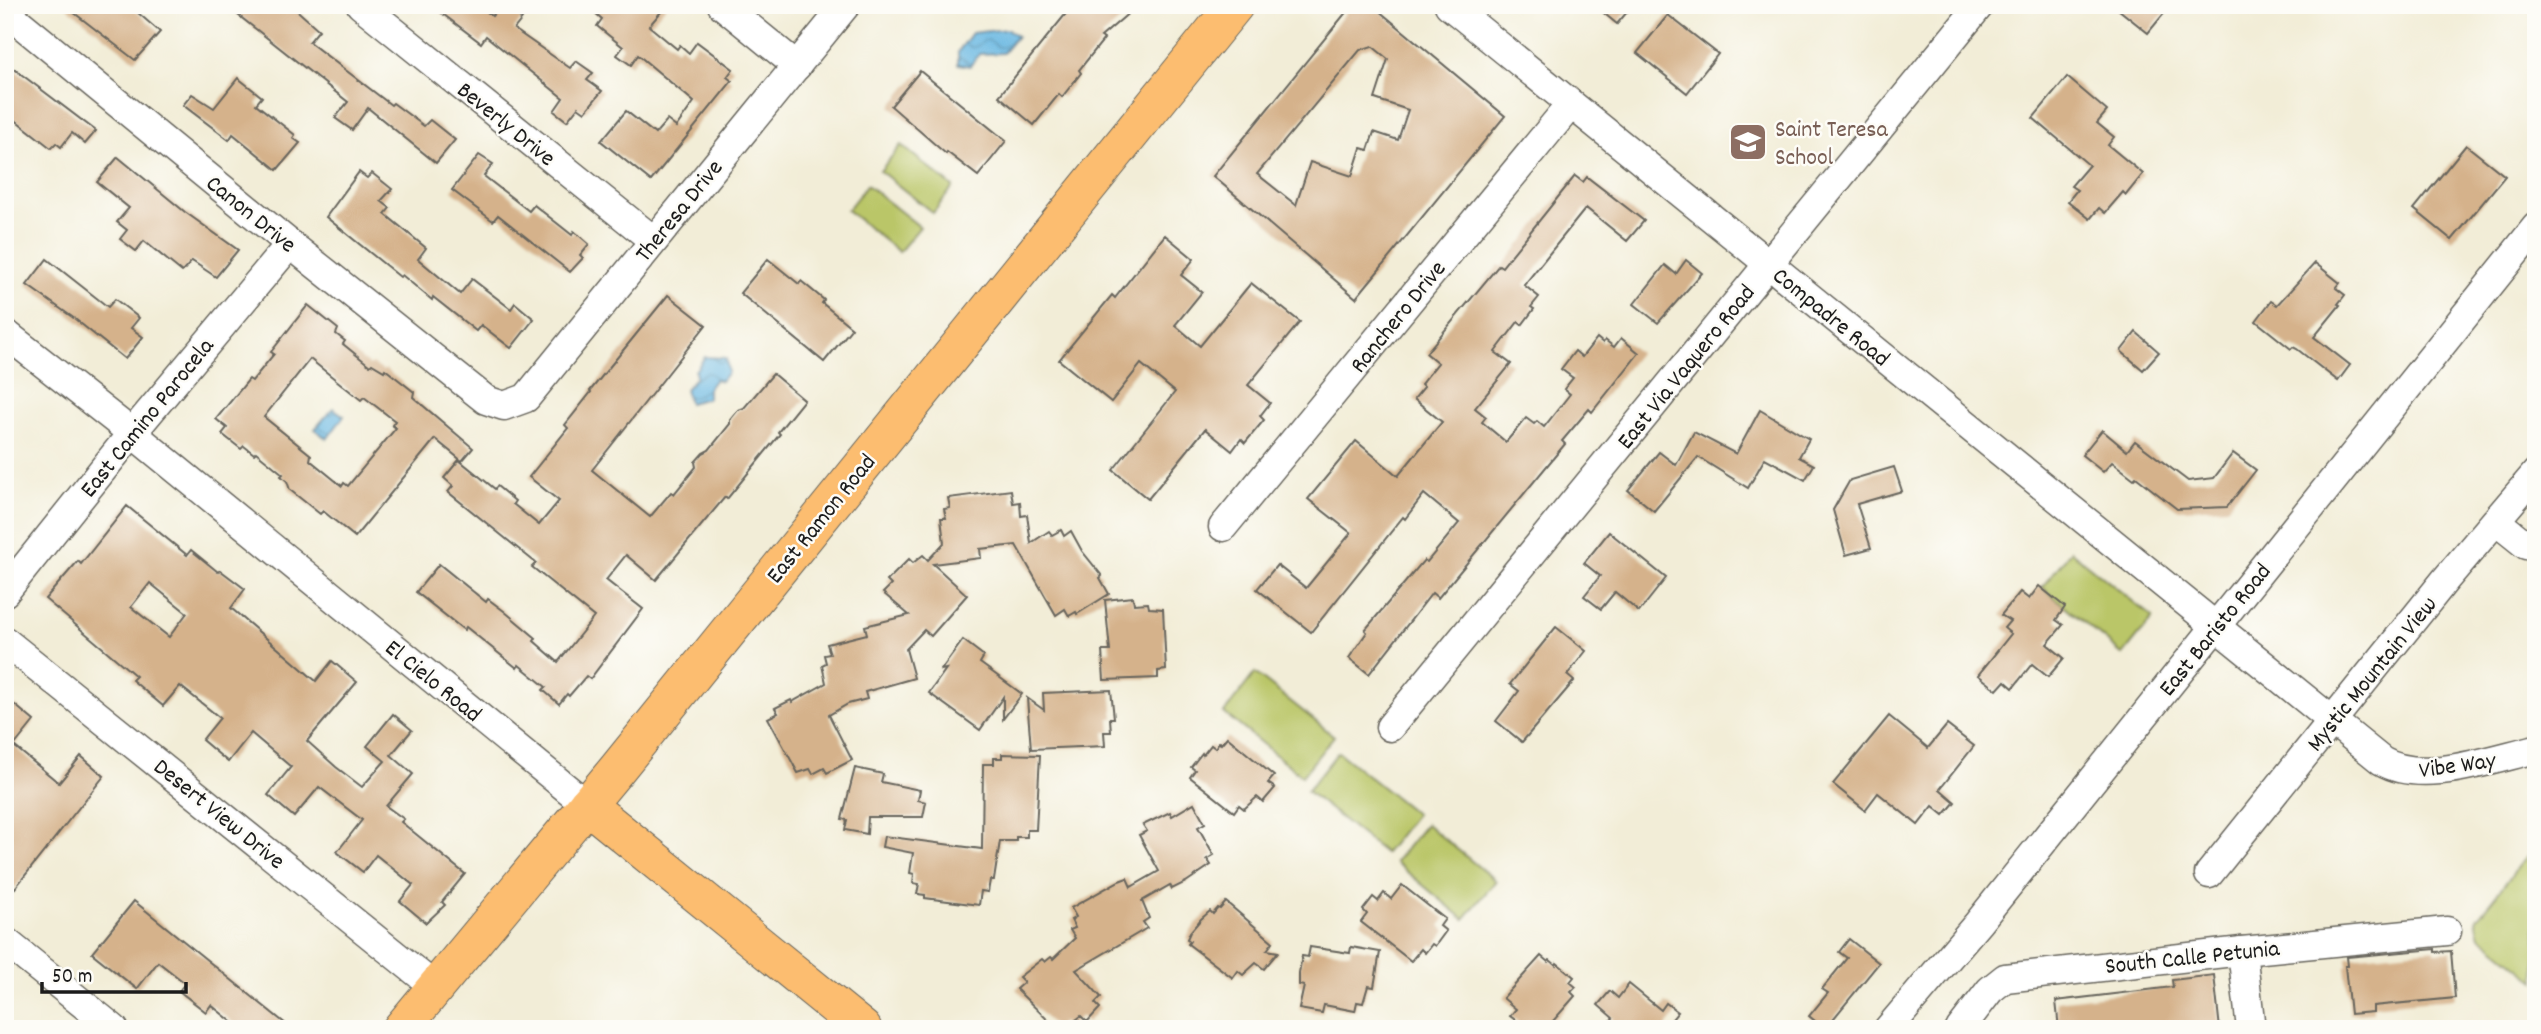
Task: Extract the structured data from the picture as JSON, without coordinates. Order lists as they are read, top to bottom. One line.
{"streets":{"main road":["East Ramon Road","El Cielo Road"],"street":["Beverly Drive","Theresa Drive","Canon Drive","Ranchero Drive","Compadre Road","East Via Vaquero Road","East Camino Parocela","East Baristo Road","Mystic Mountain View","Vibe Way","Desert View Drive","South Calle Petunia"]},"crossings":[["Beverly Drive","Theresa Drive"],["Theresa Drive","Canon Drive"],["Canon Drive","East Camino Parocela"],["Ranchero Drive","Compadre Road"],["Compadre Road","East Via Vaquero Road"],["Compadre Road","East Baristo Road"],["Compadre Road","Vibe Way"],["East Camino Parocela","El Cielo Road"],["East Ramon Road","El Cielo Road"],["East Ramon Road","Desert View Drive"],["East Baristo Road","Vibe Way"],["Mystic Mountain View","Vibe Way"]],"places":{"school or university":["Saint Teresa School"]},"scale_bar":"50 m"}
